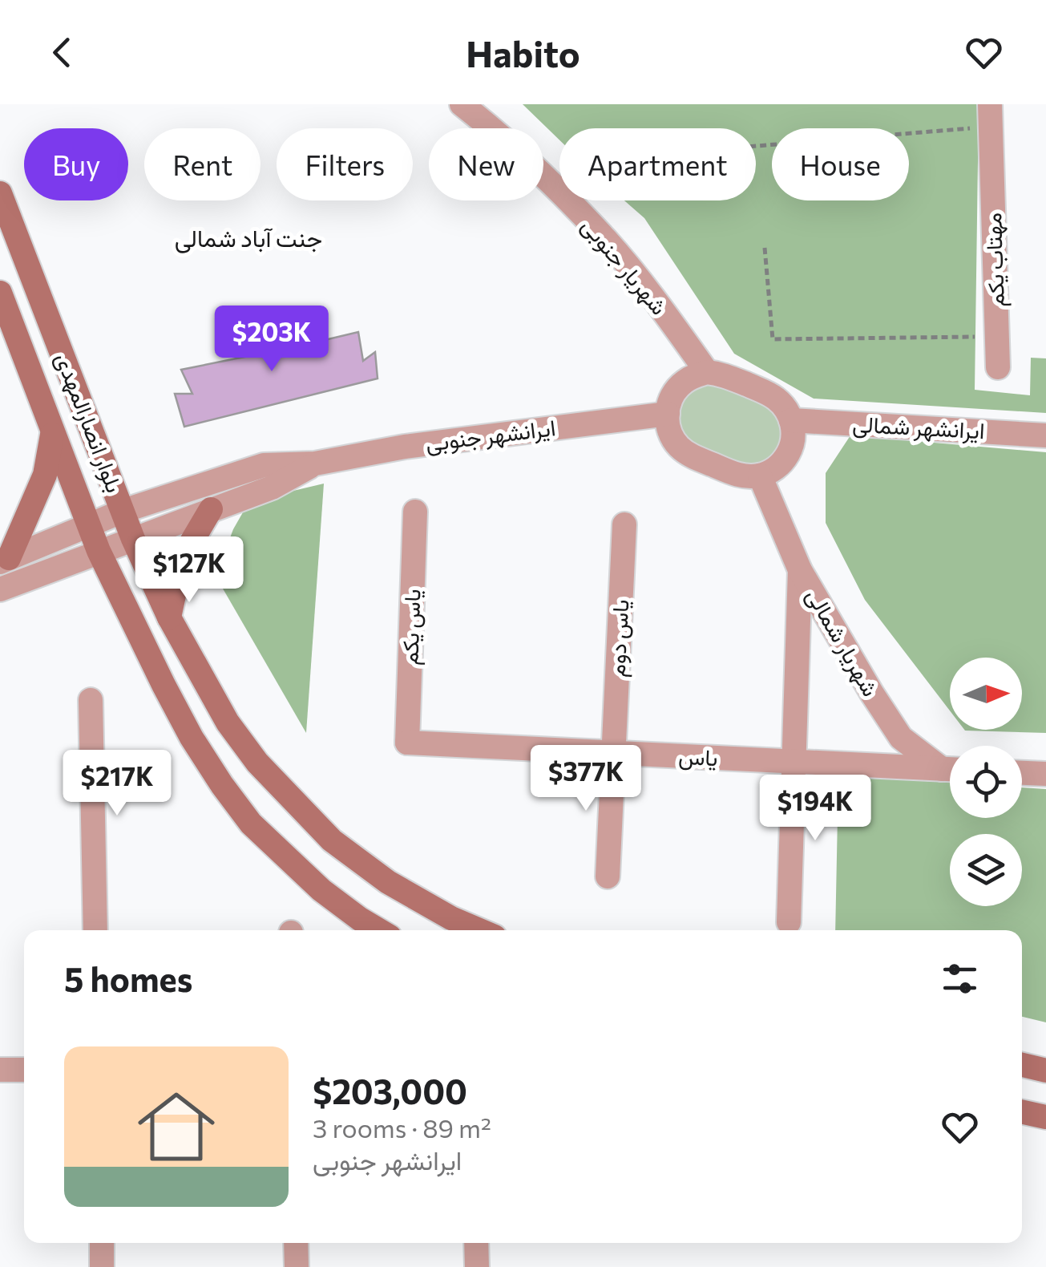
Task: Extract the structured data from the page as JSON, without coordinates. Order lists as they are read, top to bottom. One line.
{"streets":{"main road":["بلوار انصارالمهدی"],"street":["مهتاب یکم","شهریار جنوبی","ایرانشهر شمالی","ایرانشهر جنوبی","یاس یکم","یاس دوم","شهریار شمالی","یاس"]},"crossings":[["شهریار جنوبی","ایرانشهر شمالی"],["شهریار جنوبی","ایرانشهر جنوبی"],["شهریار جنوبی","شهریار شمالی"],["بلوار انصارالمهدی","ایرانشهر جنوبی"],["ایرانشهر شمالی","ایرانشهر جنوبی"],["ایرانشهر شمالی","شهریار شمالی"],["ایرانشهر جنوبی","شهریار شمالی"],["یاس یکم","یاس"],["یاس دوم","یاس"]],"districts":["جنت‌ آباد شمالی"],"north":"right","page":{"header":"Habito","chip":["Buy","Rent","Filters","New","Apartment","House"],"price":["$203K","$127K","$377K","$217K","$194K"],"heading":"5 homes","list":[{"name":"$203,000","note":"3 rooms · 89 m² · ایرانشهر جنوبی"}]}}
